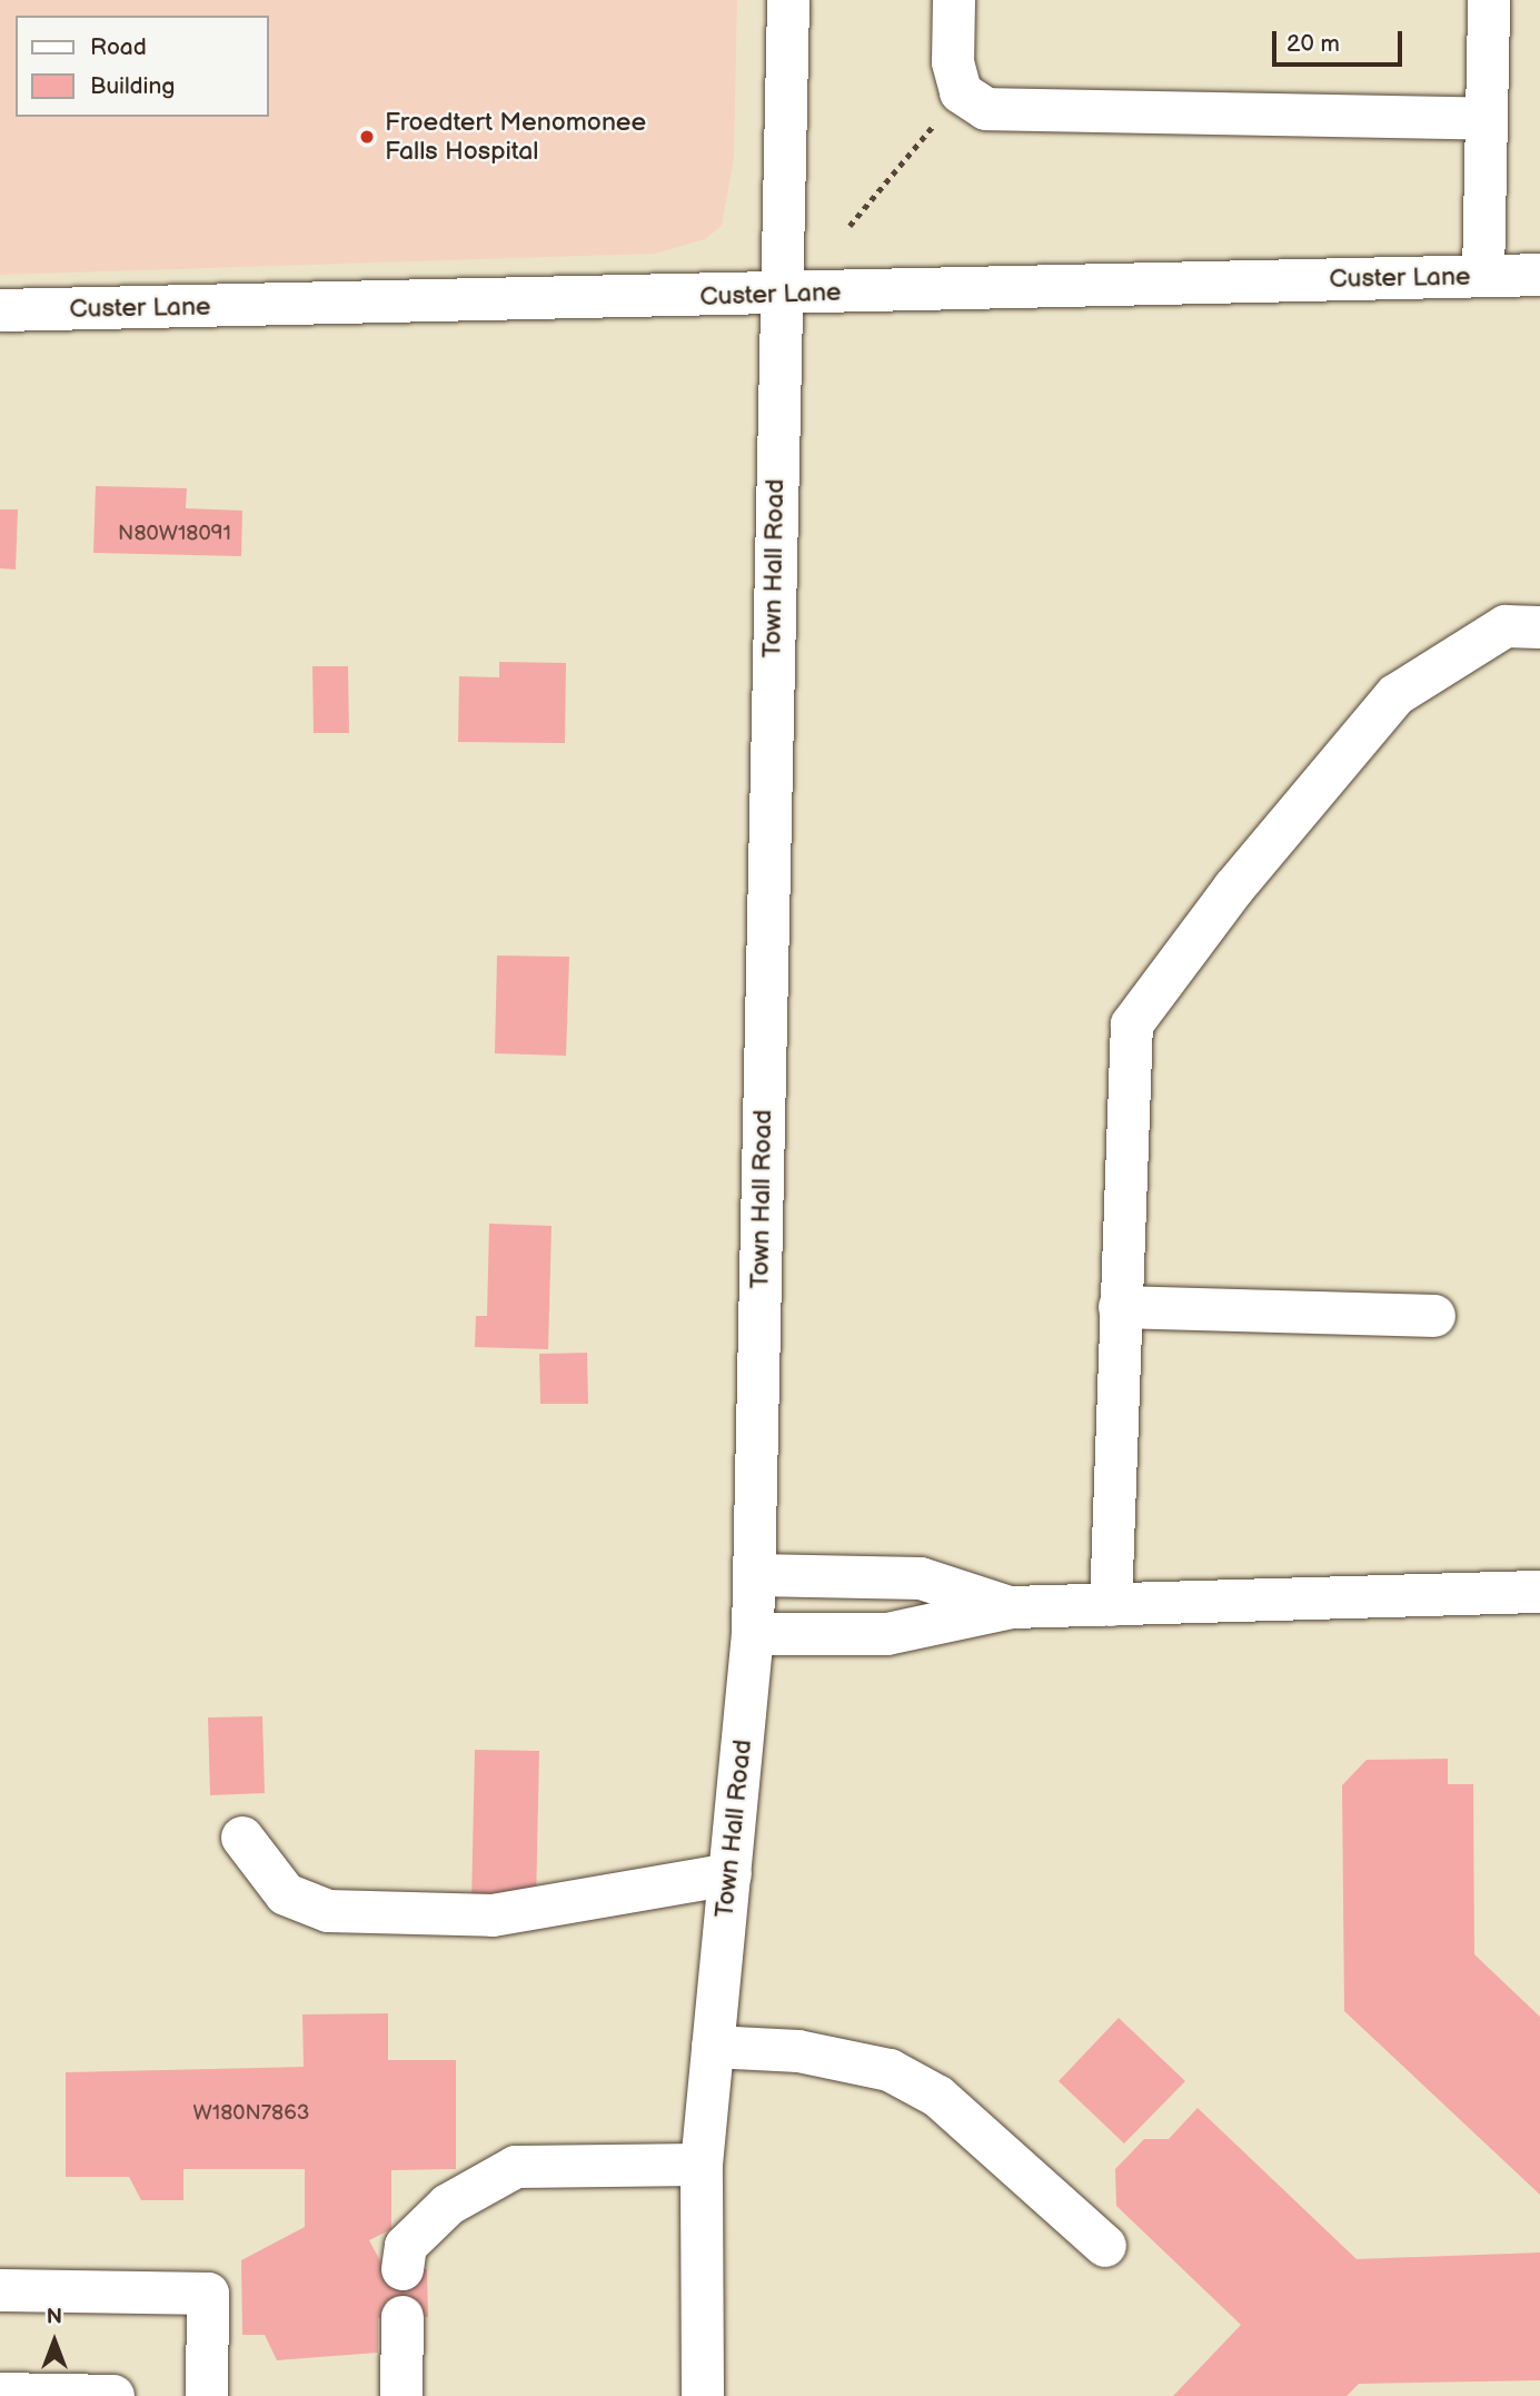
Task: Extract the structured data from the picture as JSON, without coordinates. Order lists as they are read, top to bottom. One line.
{"streets":{"street":["Custer Lane","Town Hall Road"]},"crossings":[["Custer Lane","Town Hall Road"]],"places":["Froedtert Menomonee Falls Hospital"],"house_numbers":["N80W18091","W180N7863"],"legend":["Road","Building"],"scale_bar":"20 m","north":"top"}
